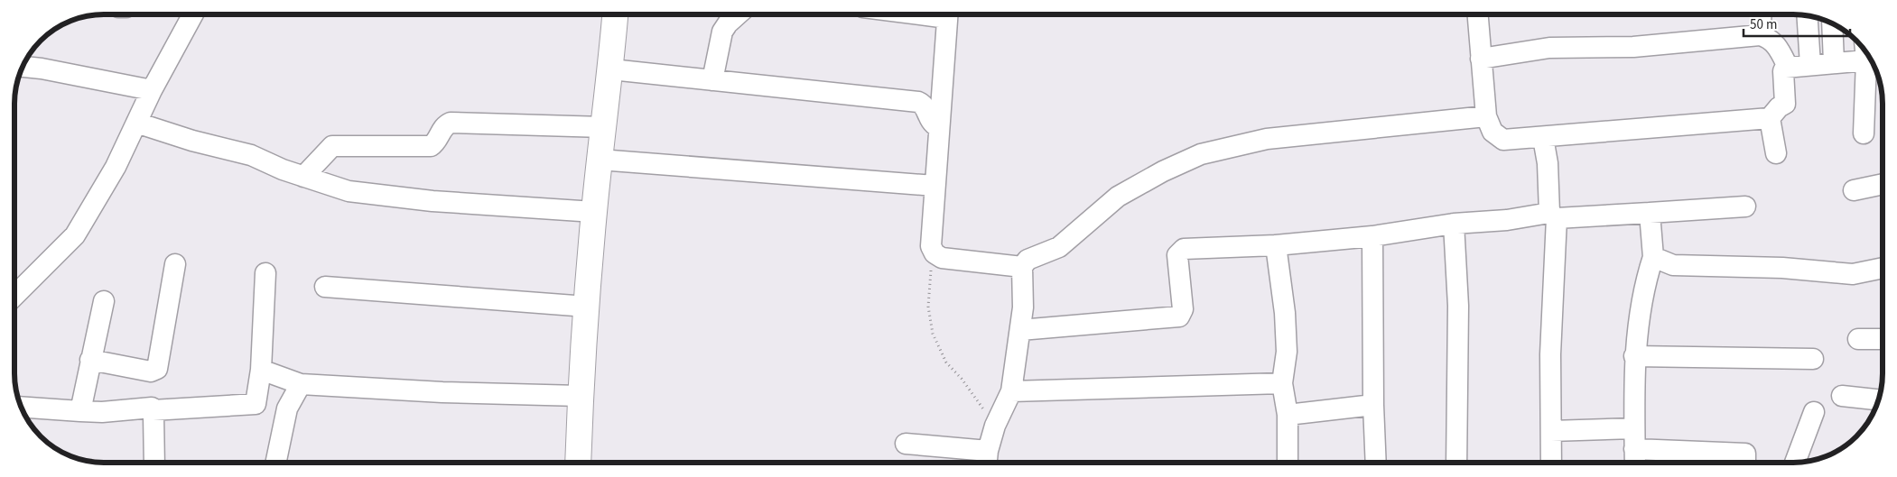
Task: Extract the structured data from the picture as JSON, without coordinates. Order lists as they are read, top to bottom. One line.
{"scale_bar":"50 m"}
